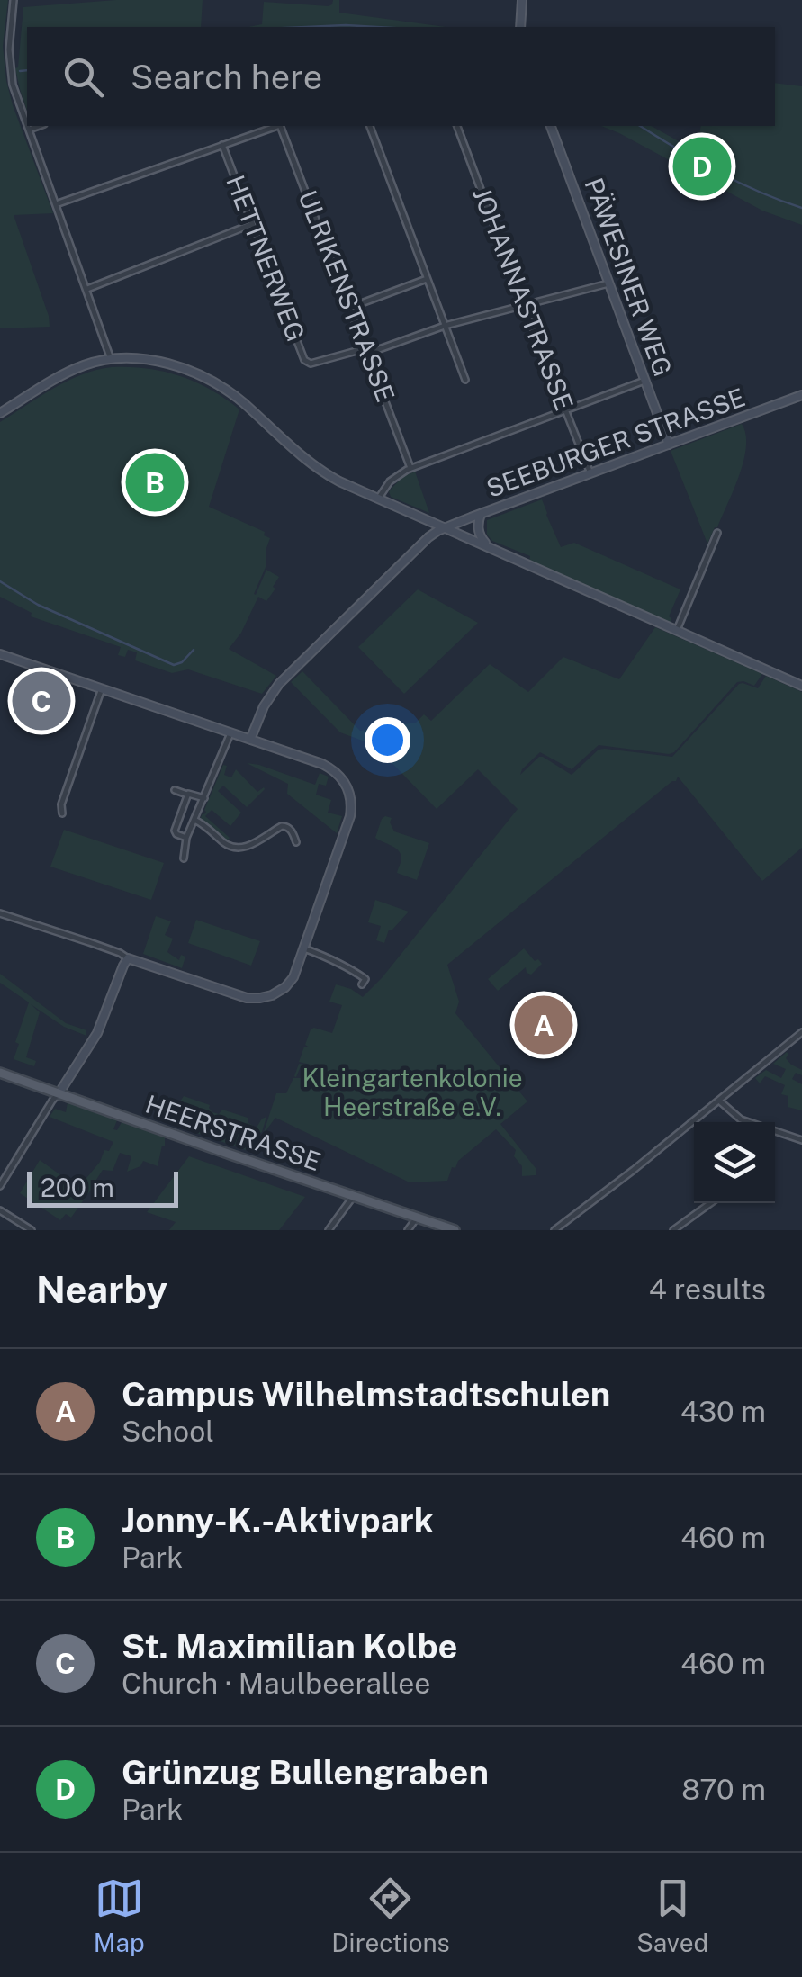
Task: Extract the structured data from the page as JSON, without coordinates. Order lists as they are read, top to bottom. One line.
{"streets":{"main road":["HEERSTRASSE"],"street":["HETTNERWEG","PÄWESINER WEG","ULRIKENSTRASSE","JOHANNASTRASSE","SEEBURGER STRASSE"]},"crossings":[["HETTNERWEG","ULRIKENSTRASSE"],["PÄWESINER WEG","SEEBURGER STRASSE"],["JOHANNASTRASSE","SEEBURGER STRASSE"]],"parks":["Kleingartenkolonie Heerstraße e.V."],"scale_bar":"200 m","page":{"search":"Search here","pins":["D","B","C","A"],"scale":"200 m","heading":["Nearby","4 results"],"list":[{"mark":"A","name":"Campus Wilhelmstadtschulen","note":"School","value":"430 m"},{"mark":"B","name":"Jonny-K.-Aktivpark","note":"Park","value":"460 m"},{"mark":"C","name":"St. Maximilian Kolbe","note":"Church · Maulbeerallee","value":"460 m"},{"mark":"D","name":"Grünzug Bullengraben","note":"Park","value":"870 m"}],"nav":["Map","Directions","Saved"]}}
